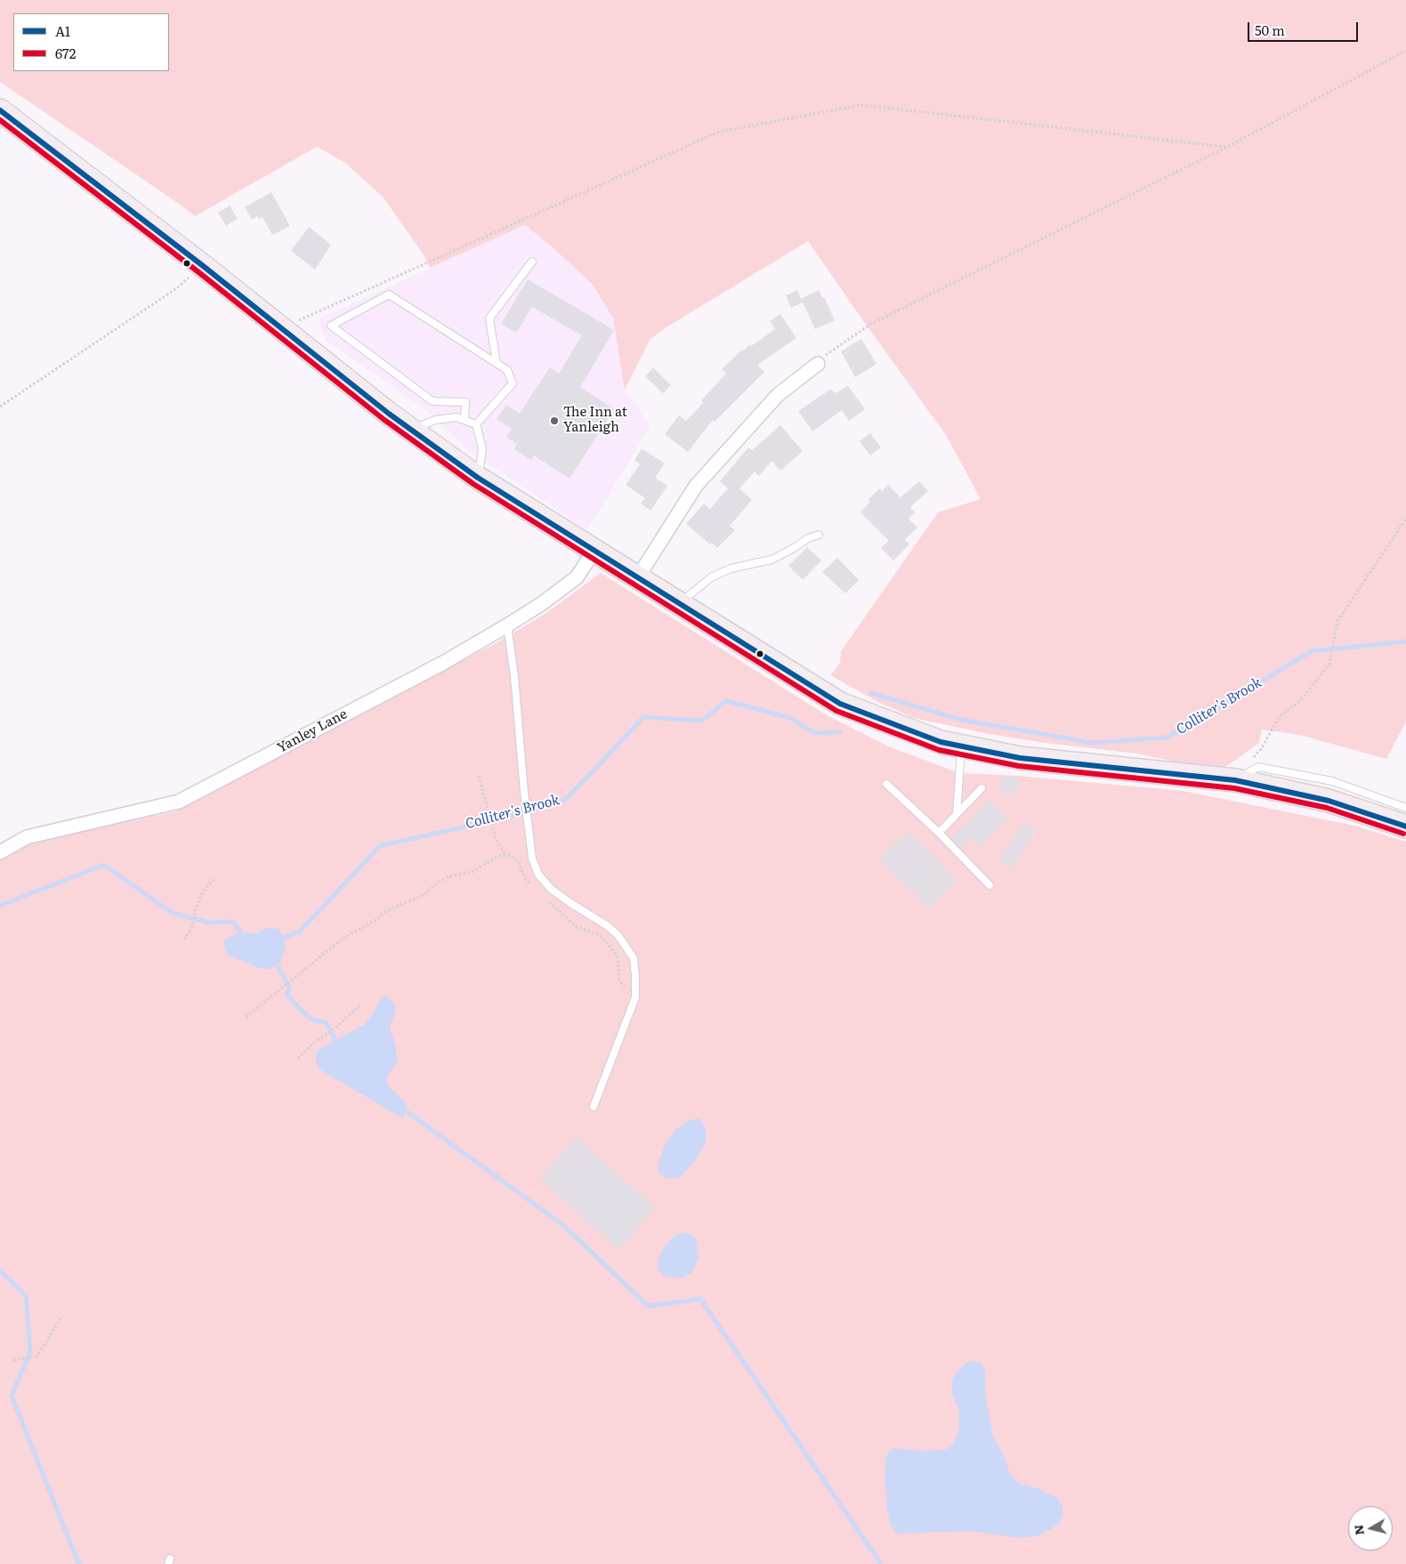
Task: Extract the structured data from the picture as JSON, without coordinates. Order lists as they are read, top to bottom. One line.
{"streets":{"street":["Yanley Lane"]},"water":["Colliter's Brook"],"places":["The Inn at Yanleigh"],"lines":["transit line A1","transit line 672"],"legend":["A1","672"],"scale_bar":"50 m","north":"left"}
